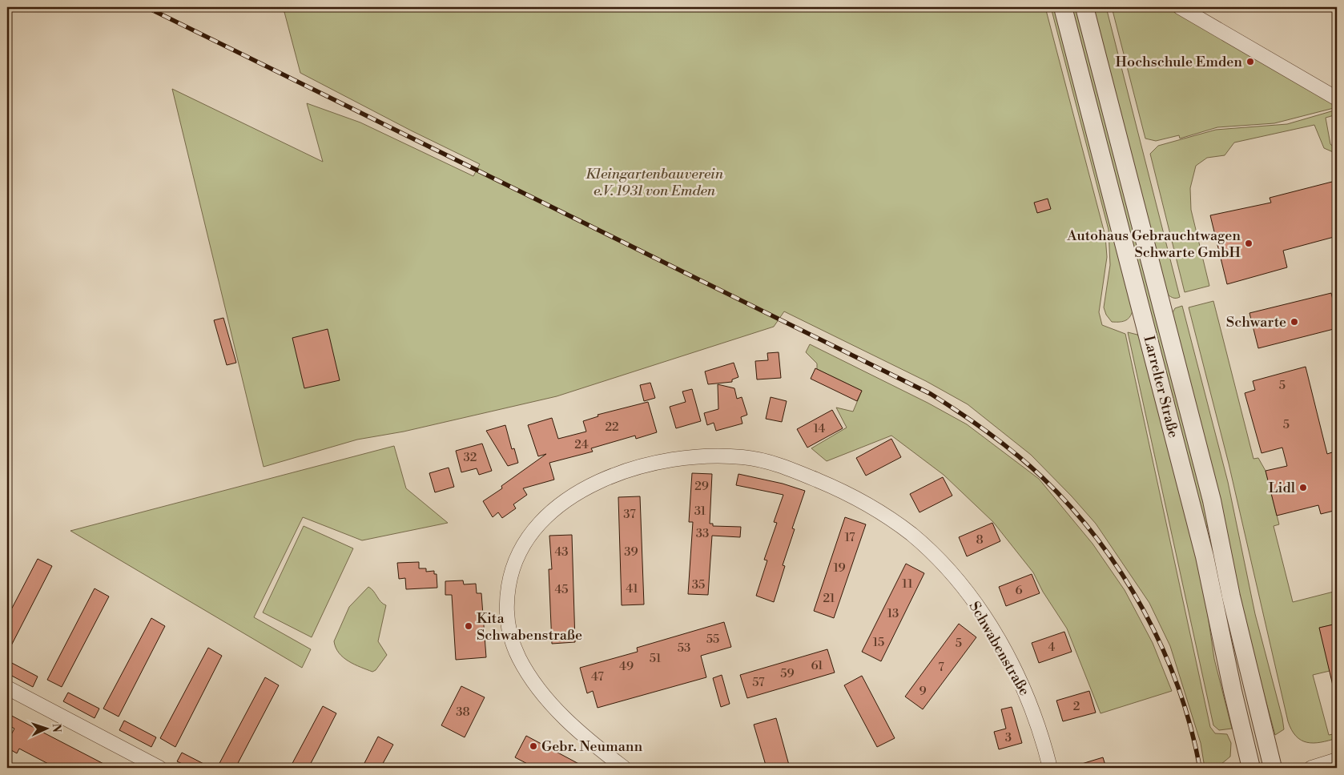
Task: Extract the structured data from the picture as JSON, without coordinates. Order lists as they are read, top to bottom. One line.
{"streets":{"street":["Larrelter Straße","Schwabenstraße"]},"parks":["Kleingartenbauverein e.V. 1931 von Emden"],"places":["Hochschule Emden","Autohaus Gebrauchtwagen Schwarte GmbH","Schwarte","Lidl","Kita Schwabenstraße","Gebr. Neumann"],"house_numbers":["5","5","22","14","24","32","29","31","37","33","17","8","43","39","19","11","35","41","45","6","21","13","55","15","5","4","53","51","61","49","7","59","47","57","9","2","38","3"],"north":"right"}
